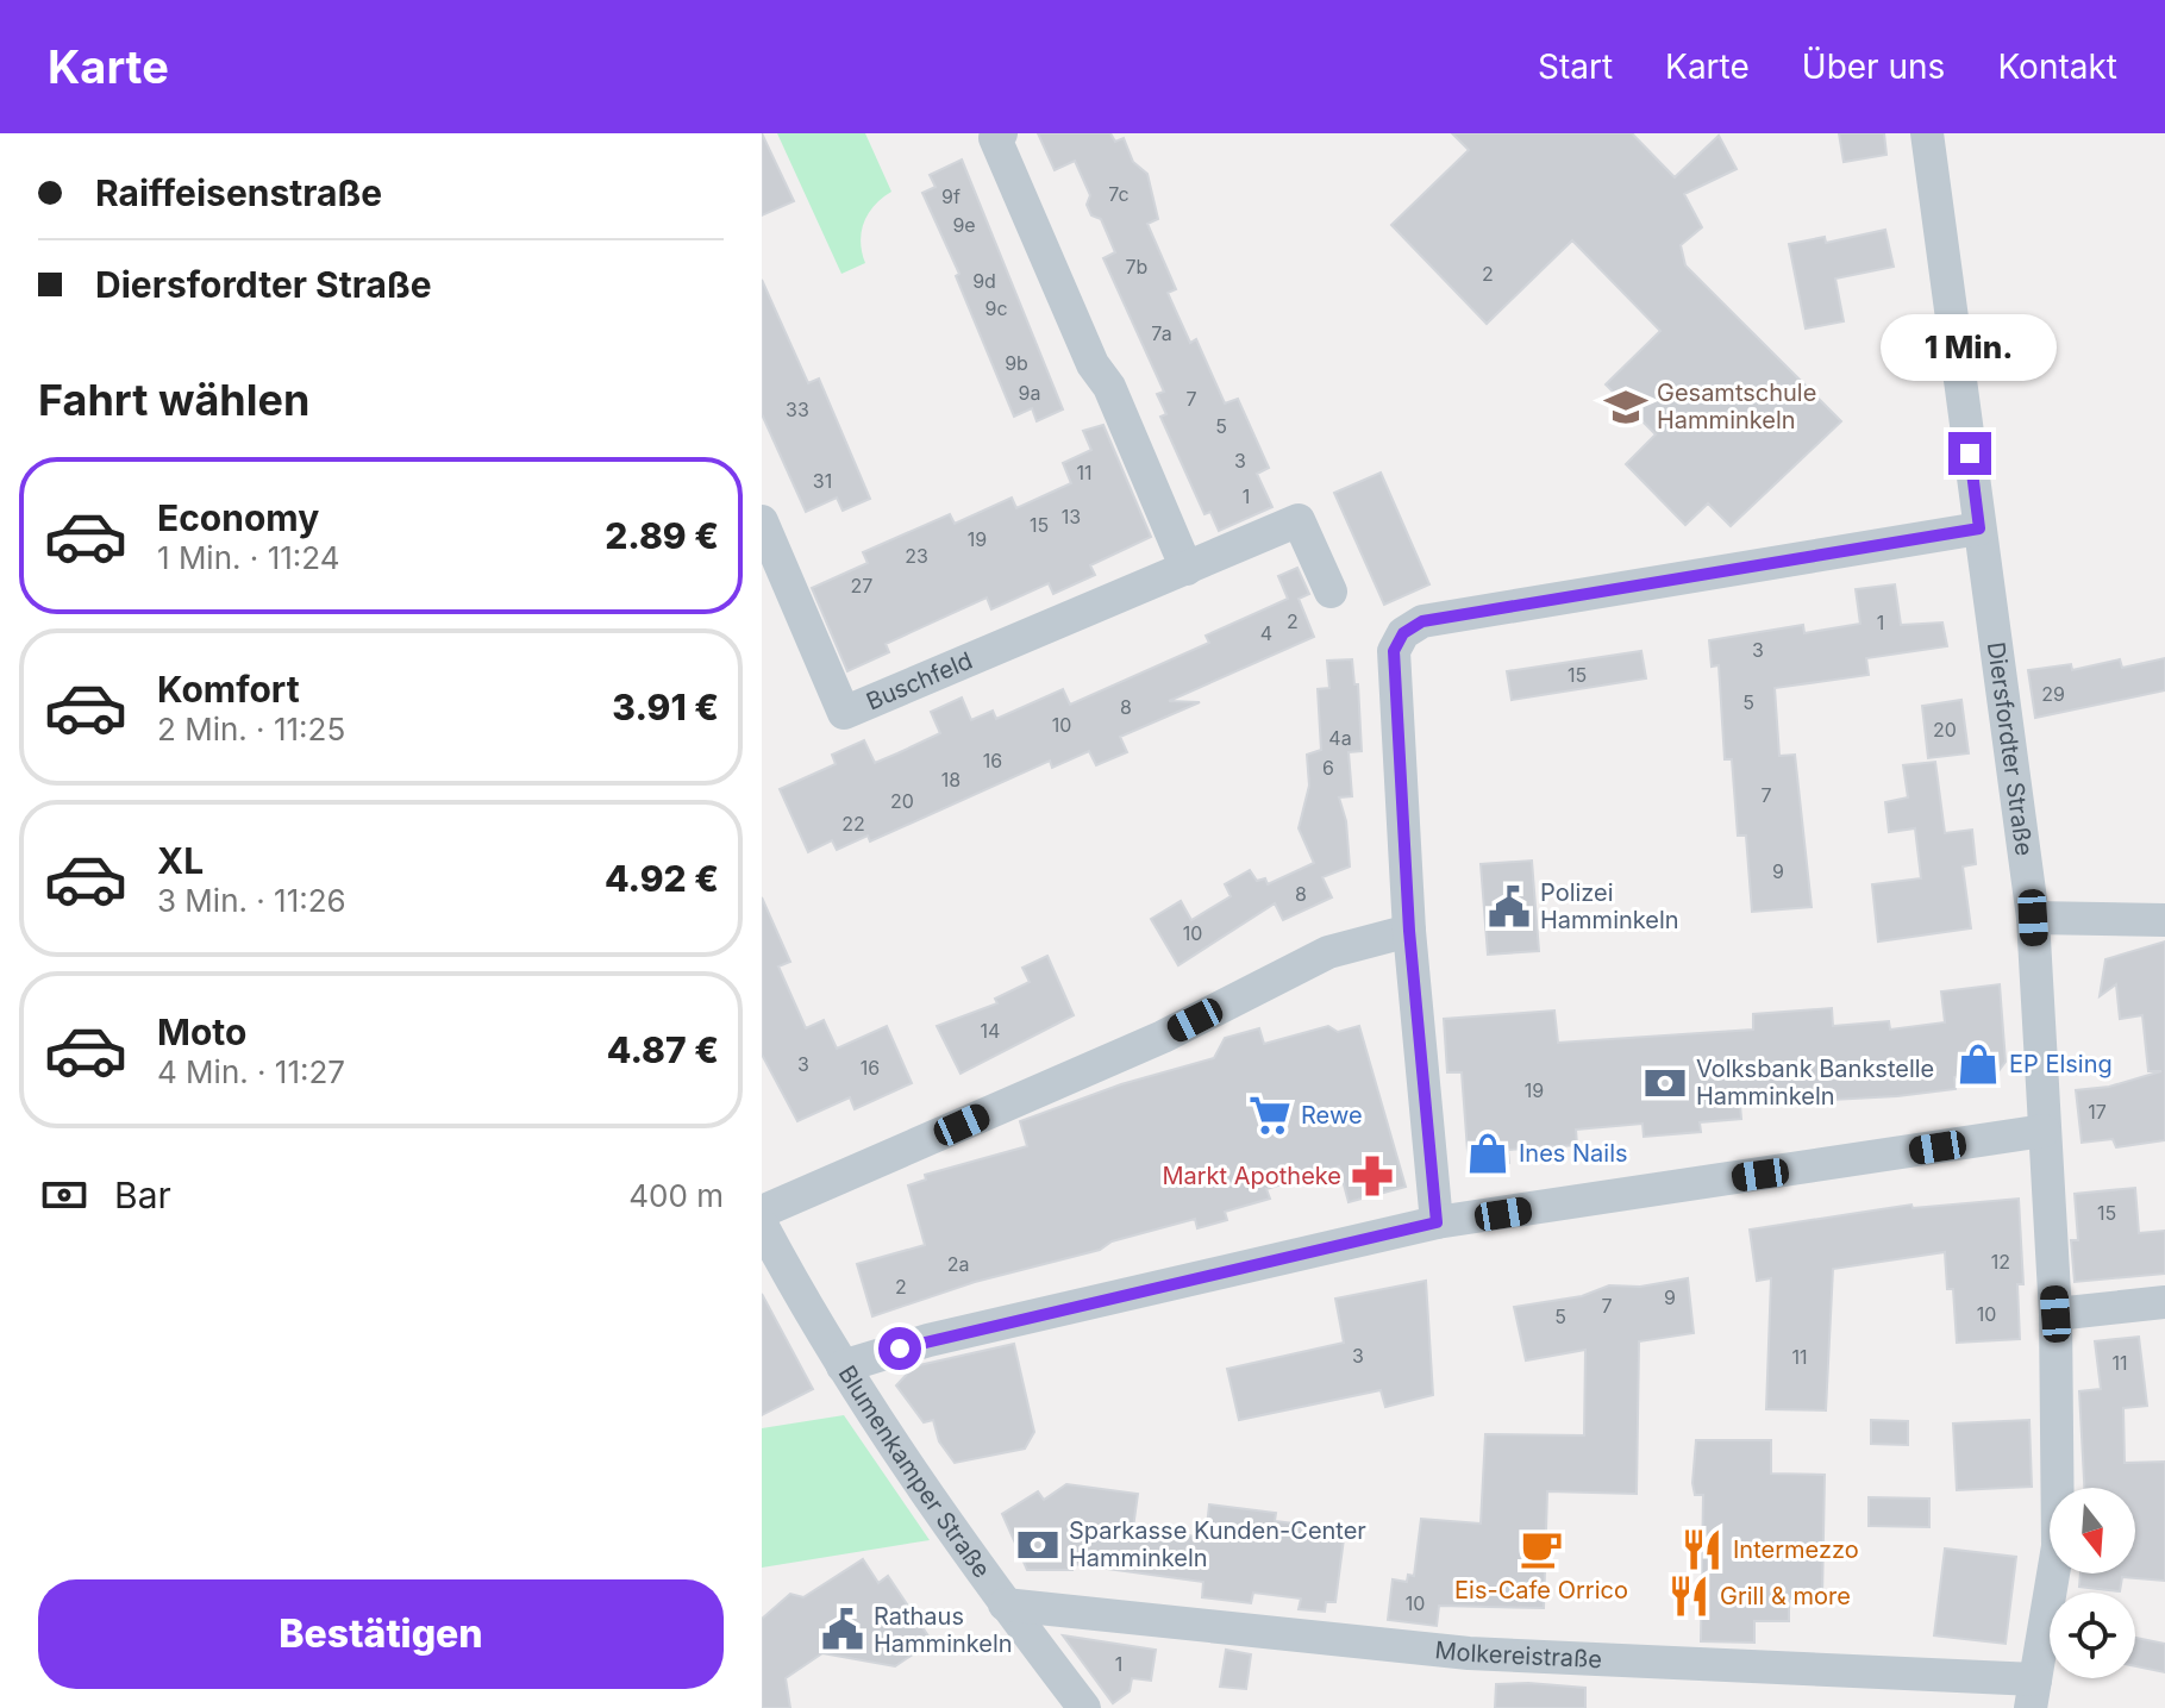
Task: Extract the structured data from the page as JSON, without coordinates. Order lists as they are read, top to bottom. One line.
{"streets":{"street":["Buschfeld","Diersfordter Straße","Blumenkamper Straße","Molkereistraße"]},"crossings":[["Diersfordter Straße","Molkereistraße"],["Blumenkamper Straße","Molkereistraße"]],"places":{"school or university":["Gesamtschule Hamminkeln"],"public building":["Polizei Hamminkeln","Rathaus Hamminkeln"],"shop":["EP Elsing","Ines Nails"],"bank":["Volksbank Bankstelle Hamminkeln","Sparkasse Kunden-Center Hamminkeln"],"supermarket":["Rewe"],"pharmacy":["Markt Apotheke"],"cafe":["Eis-Cafe Orrico"],"restaurant":["Intermezzo","Grill & more"]},"house_numbers":["7c","9f","9e","7b","2","9d","9c","7a","9b","9a","7","33","5","3","11","31","1","13","15","19","23","27","2","1","4","3","15","29","5","8","10","20","4a","16","6","18","7","20","22","9","8","10","14","3","16","19","17","15","12","2a","2","9","7","10","5","3","11","11","10","1"],"north":"bottom","page":{"header":"Karte","nav":["Start","Karte","Über uns","Kontakt"],"banner":["Raiffeisenstraße","Diersfordter Straße"],"bubble":"1 Min.","heading":"Fahrt wählen","list":[{"name":"Economy","note":"1 Min. · 11:24","value":"2.89 €"},{"name":"Komfort","note":"2 Min. · 11:25","value":"3.91 €"},{"name":"XL","note":"3 Min. · 11:26","value":"4.92 €"},{"name":"Moto","note":"4 Min. · 11:27","value":"4.87 €"}],"pay":["Bar","400 m"],"buttons":"Bestätigen"}}
